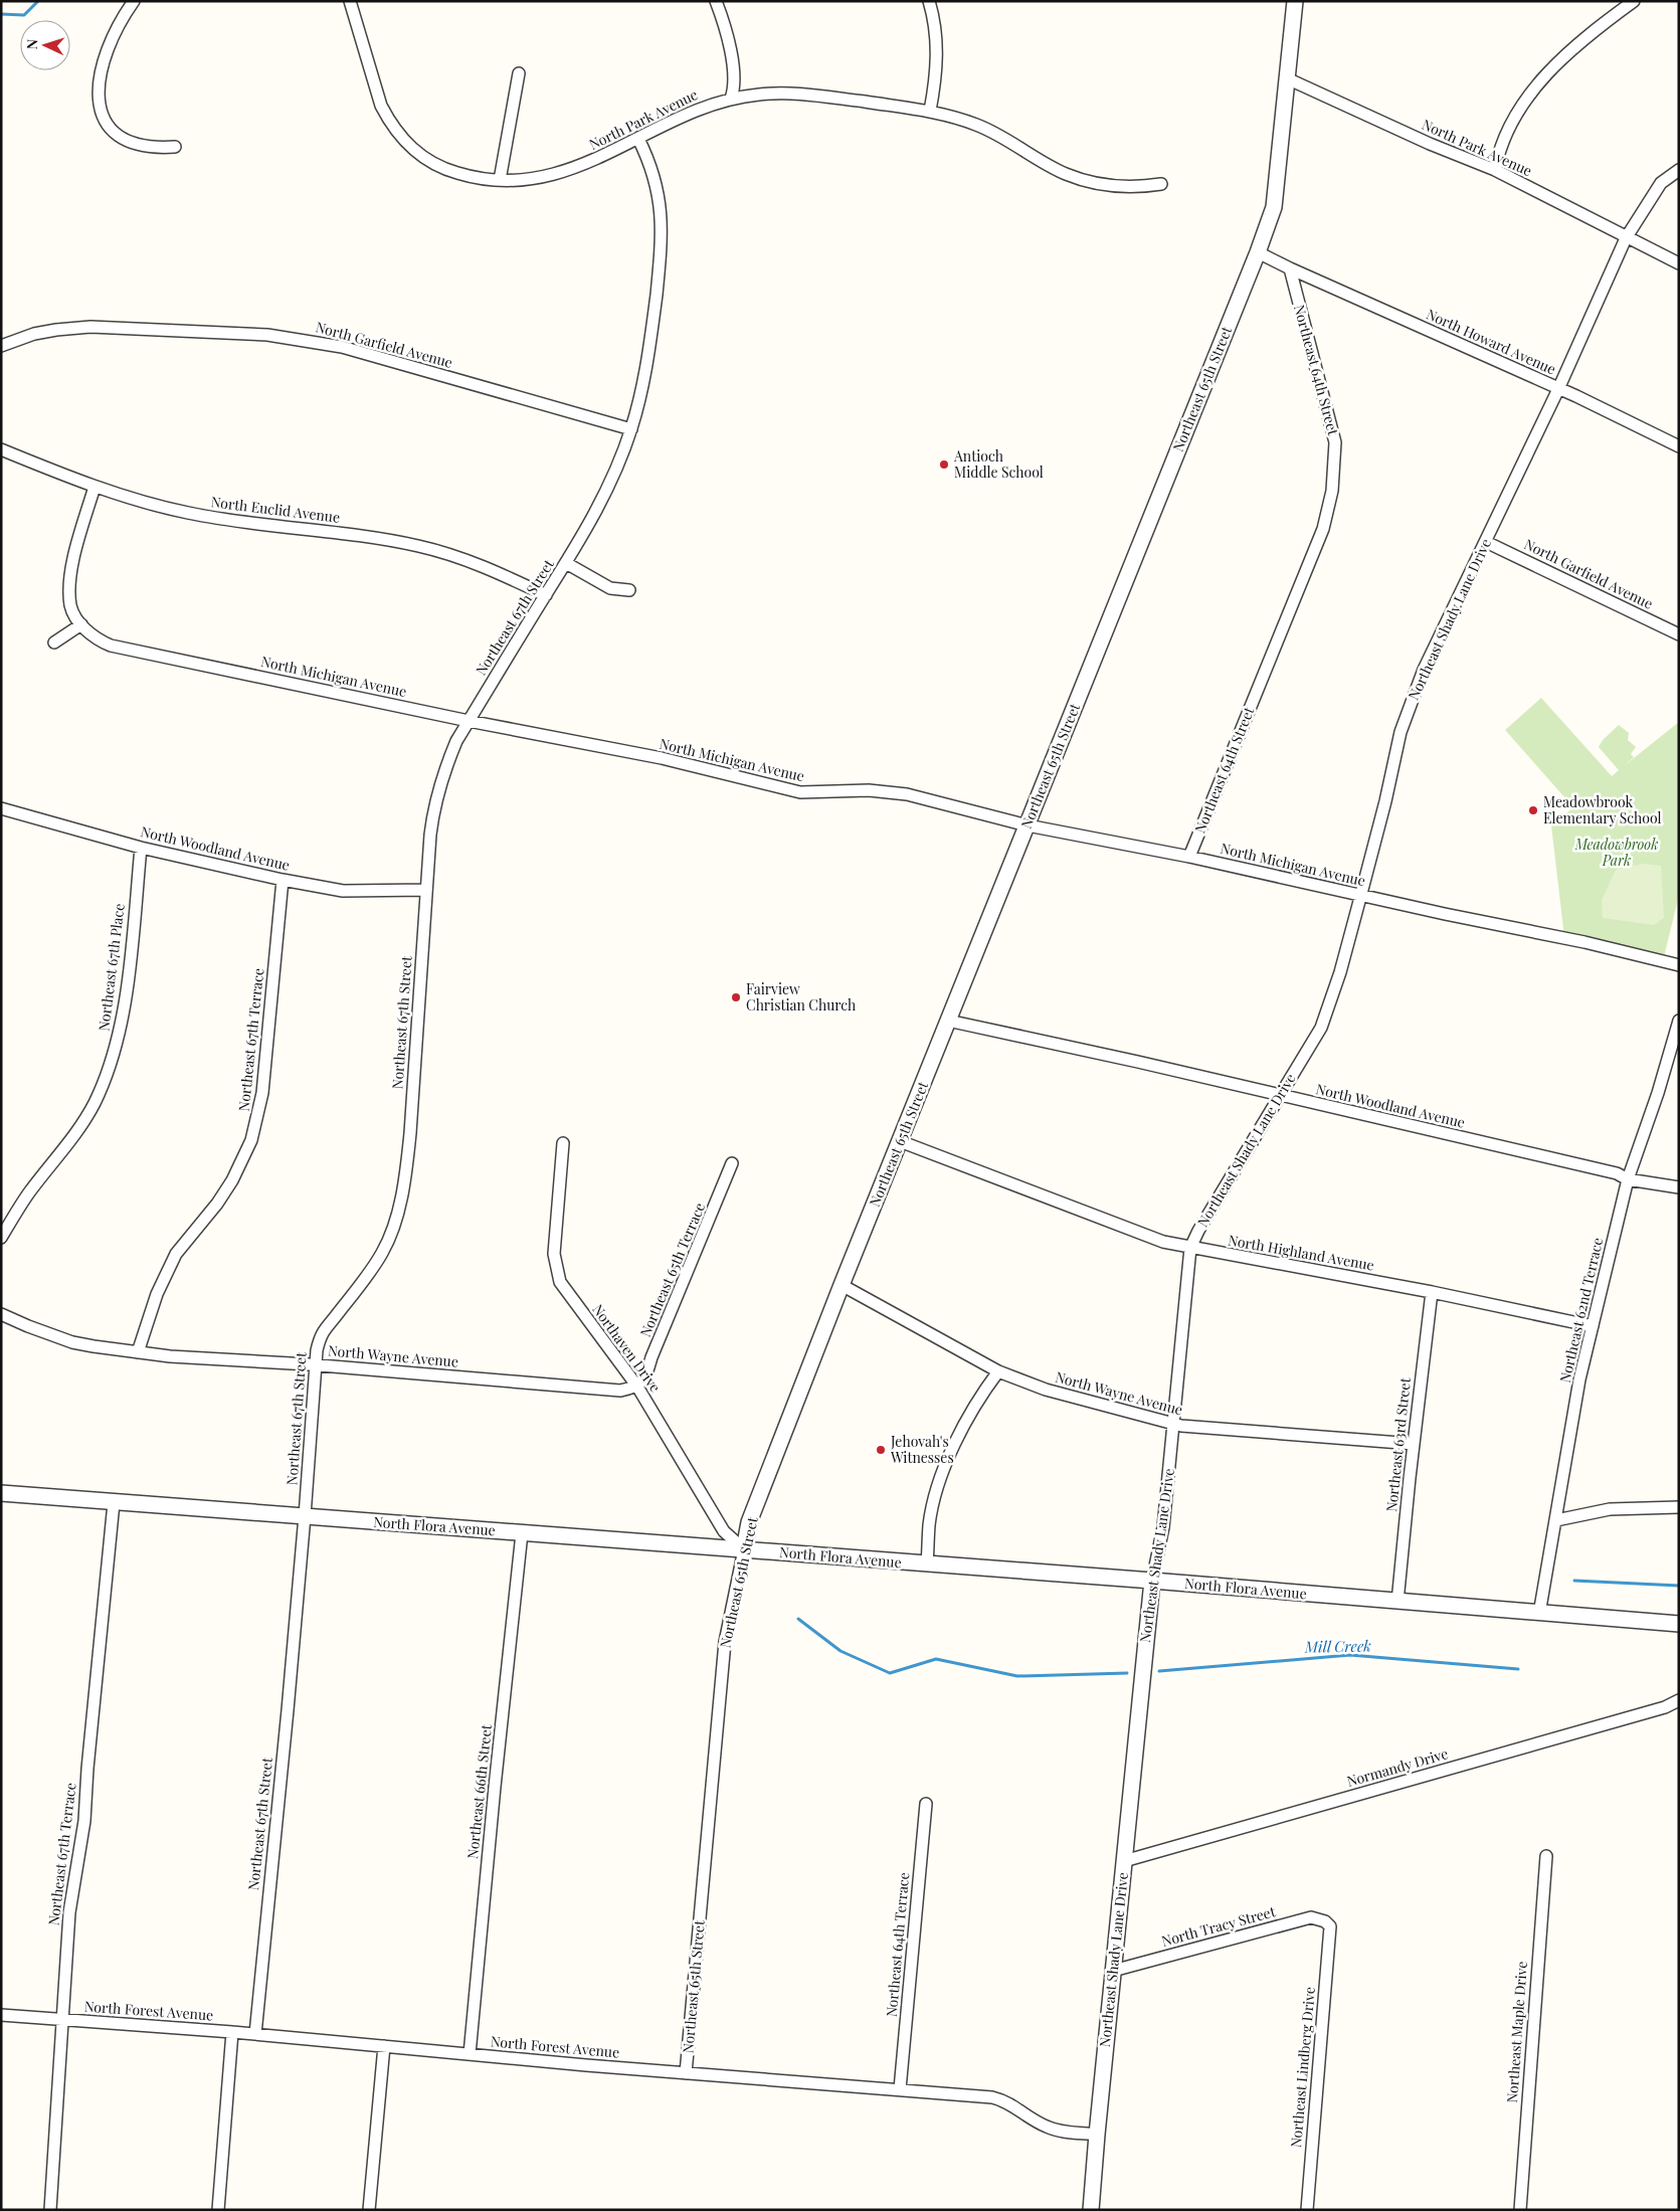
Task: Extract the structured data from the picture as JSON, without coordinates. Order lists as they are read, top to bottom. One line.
{"streets":{"street":["North Park Avenue","North Howard Avenue","North Garfield Avenue","Northeast 64th Street","Northeast 65th Street","North Euclid Avenue","Northeast 67th Street","Northeast Shady Lane Drive","North Michigan Avenue","North Woodland Avenue","Northeast 67th Place","Northeast 67th Terrace","North Highland Avenue","Northeast 65th Terrace","Northeast 62nd Terrace","Northaven Drive","North Wayne Avenue","Northeast 63rd Street","North Flora Avenue","Normandy Drive","Northeast 66th Street","North Tracy Street","Northeast 64th Terrace","North Forest Avenue","Northeast Maple Drive","Northeast Lindberg Drive"]},"crossings":[["North Park Avenue","Northeast 67th Street"],["North Park Avenue","Northeast Shady Lane Drive"],["North Howard Avenue","Northeast 64th Street"],["North Howard Avenue","Northeast Shady Lane Drive"],["North Garfield Avenue","Northeast 67th Street"],["North Garfield Avenue","Northeast Shady Lane Drive"],["Northeast 64th Street","North Michigan Avenue"],["Northeast 65th Street","North Michigan Avenue"],["Northeast 65th Street","North Woodland Avenue"],["Northeast 65th Street","North Highland Avenue"],["Northeast 65th Street","Northaven Drive"],["Northeast 65th Street","North Wayne Avenue"],["Northeast 65th Street","North Flora Avenue"],["Northeast 65th Street","North Forest Avenue"],["North Euclid Avenue","Northeast 67th Street"],["Northeast 67th Street","North Michigan Avenue"],["Northeast 67th Street","North Woodland Avenue"],["Northeast 67th Street","North Wayne Avenue"],["Northeast 67th Street","North Flora Avenue"],["Northeast 67th Street","North Forest Avenue"],["Northeast Shady Lane Drive","North Michigan Avenue"],["Northeast Shady Lane Drive","North Woodland Avenue"],["Northeast Shady Lane Drive","North Highland Avenue"],["Northeast Shady Lane Drive","North Wayne Avenue"],["Northeast Shady Lane Drive","North Flora Avenue"],["Northeast Shady Lane Drive","Normandy Drive"],["Northeast Shady Lane Drive","North Tracy Street"],["Northeast Shady Lane Drive","North Forest Avenue"],["North Woodland Avenue","Northeast 67th Place"],["North Woodland Avenue","Northeast 67th Terrace"],["North Woodland Avenue","Northeast 62nd Terrace"],["Northeast 67th Terrace","North Wayne Avenue"],["Northeast 67th Terrace","North Flora Avenue"],["Northeast 67th Terrace","North Forest Avenue"],["North Highland Avenue","Northeast 62nd Terrace"],["North Highland Avenue","Northeast 63rd Street"],["Northeast 65th Terrace","Northaven Drive"],["Northeast 65th Terrace","North Wayne Avenue"],["Northeast 62nd Terrace","North Flora Avenue"],["Northaven Drive","North Wayne Avenue"],["Northaven Drive","North Flora Avenue"],["North Wayne Avenue","Northeast 63rd Street"],["Northeast 63rd Street","North Flora Avenue"],["North Flora Avenue","Northeast 66th Street"],["Northeast 66th Street","North Forest Avenue"],["North Tracy Street","Northeast Lindberg Drive"],["Northeast 64th Terrace","North Forest Avenue"]],"water":["Mill Creek"],"parks":["Meadowbrook Park"],"places":["Antioch Middle School","Meadowbrook Elementary School","Fairview Christian Church","Jehovah's Witnesses"],"north":"left"}
